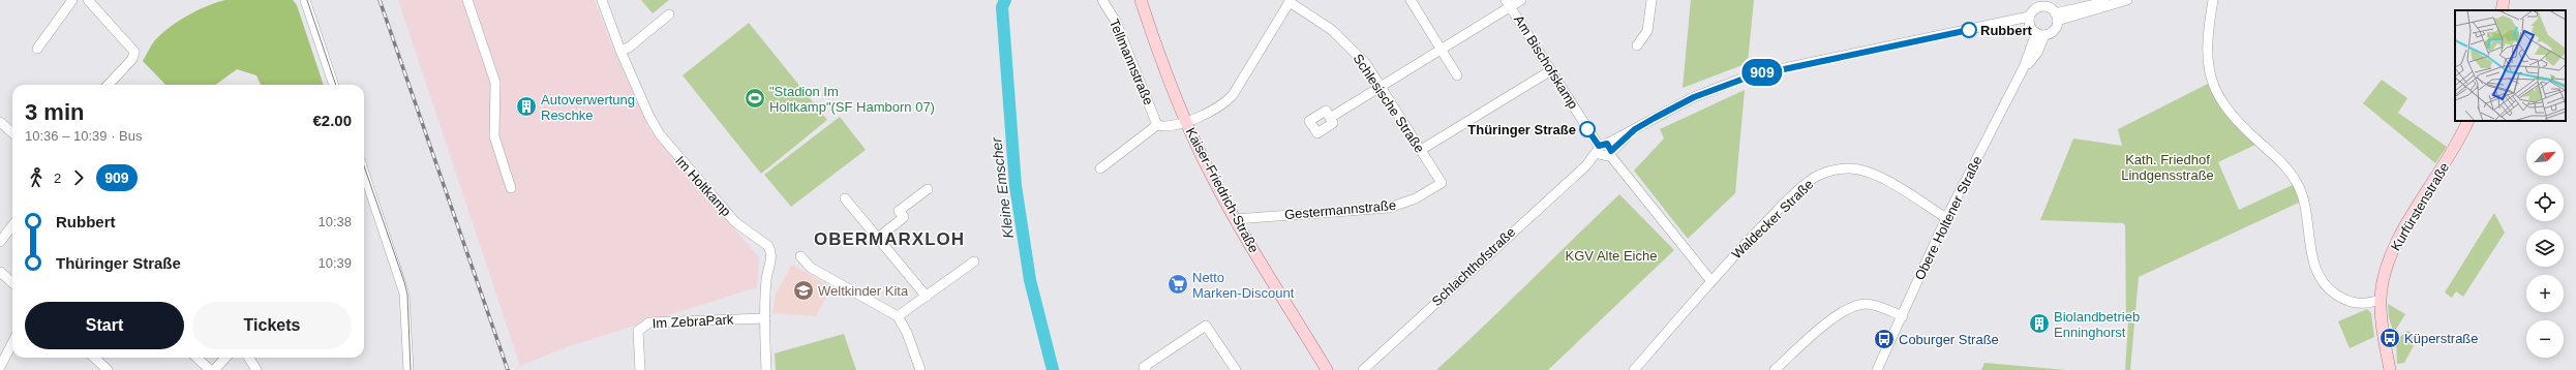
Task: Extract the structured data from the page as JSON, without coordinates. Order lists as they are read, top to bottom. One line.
{"streets":{"main road":["Kaiser-Friedrich-Straße","Kurfürstenstraße"],"street":["Tellmannstraße","Am Bischofskamp","Schlesische Straße","Im Holtkamp","Gestermannstraße","Obere Holtener Straße","Waldecker Straße","Schlachthofstraße","Im ZebraPark"]},"crossings":[["Am Bischofskamp","Waldecker Straße"],["Am Bischofskamp","Schlachthofstraße"],["Schlesische Straße","Gestermannstraße"],["Im Holtkamp","Im ZebraPark"],["Kaiser-Friedrich-Straße","Gestermannstraße"],["Obere Holtener Straße","Waldecker Straße"]],"districts":["OBERMARXLOH"],"water":["Kleine Emscher"],"parks":["Kath. Friedhof Lindgensstraße","KGV Alte Eiche"],"places":{"other":["Rubbert","Thüringer Straße"],"sports":["\"Stadion Im Holtkamp\"(SF Hamborn 07)"],"building":["Autoverwertung Reschke","Biolandbetrieb Enninghorst"],"supermarket":["Netto Marken-Discount"],"school or university":["Weltkinder Kita"],"bus stop":["Küperstraße","Coburger Straße"]},"lines":["bus line 909"],"north":"top right","page":{"on_map":"909","heading":["3 min","10:36 – 10:39 · Bus","€2.00"],"map_buttons":["+","−"],"legs":["2","909"],"list":[{"name":"Rubbert","value":"10:38"},{"name":"Thüringer Straße","value":"10:39"}],"buttons":["Start","Tickets"]}}
